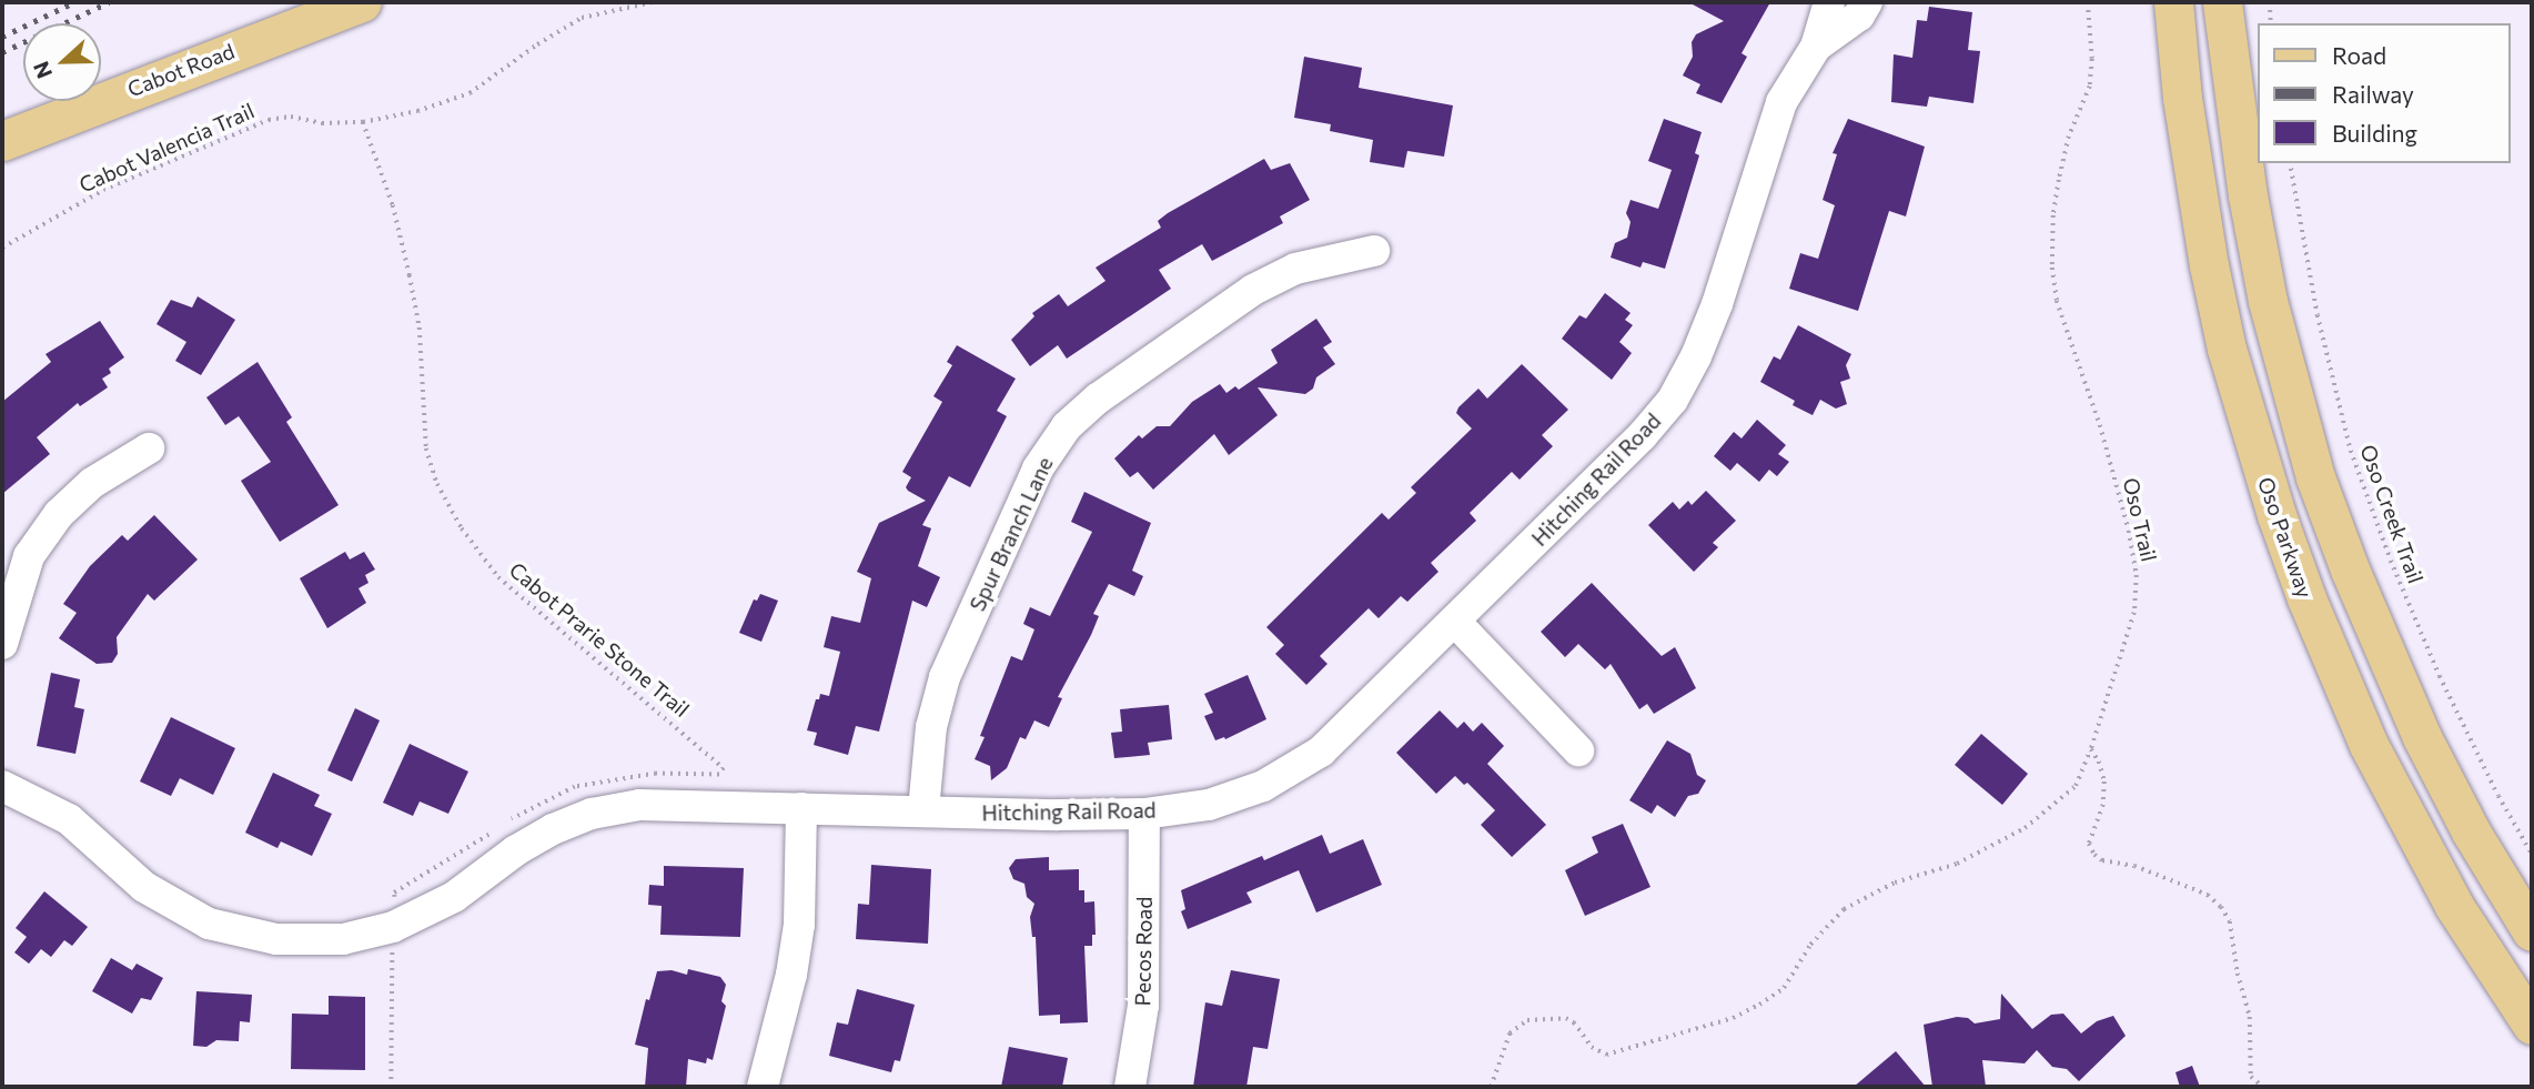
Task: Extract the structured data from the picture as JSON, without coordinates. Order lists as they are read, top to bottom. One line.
{"streets":{"main road":["Cabot Road","Oso Parkway"],"street":["Hitching Rail Road","Spur Branch Lane","Pecos Road"],"path":["Cabot Valencia Trail","Oso Creek Trail","Oso Trail","Cabot Prarie Stone Trail"]},"crossings":[["Cabot Valencia Trail","Cabot Prarie Stone Trail"],["Hitching Rail Road","Spur Branch Lane"],["Hitching Rail Road","Pecos Road"]],"legend":["Road","Railway","Building"],"north":"left"}
